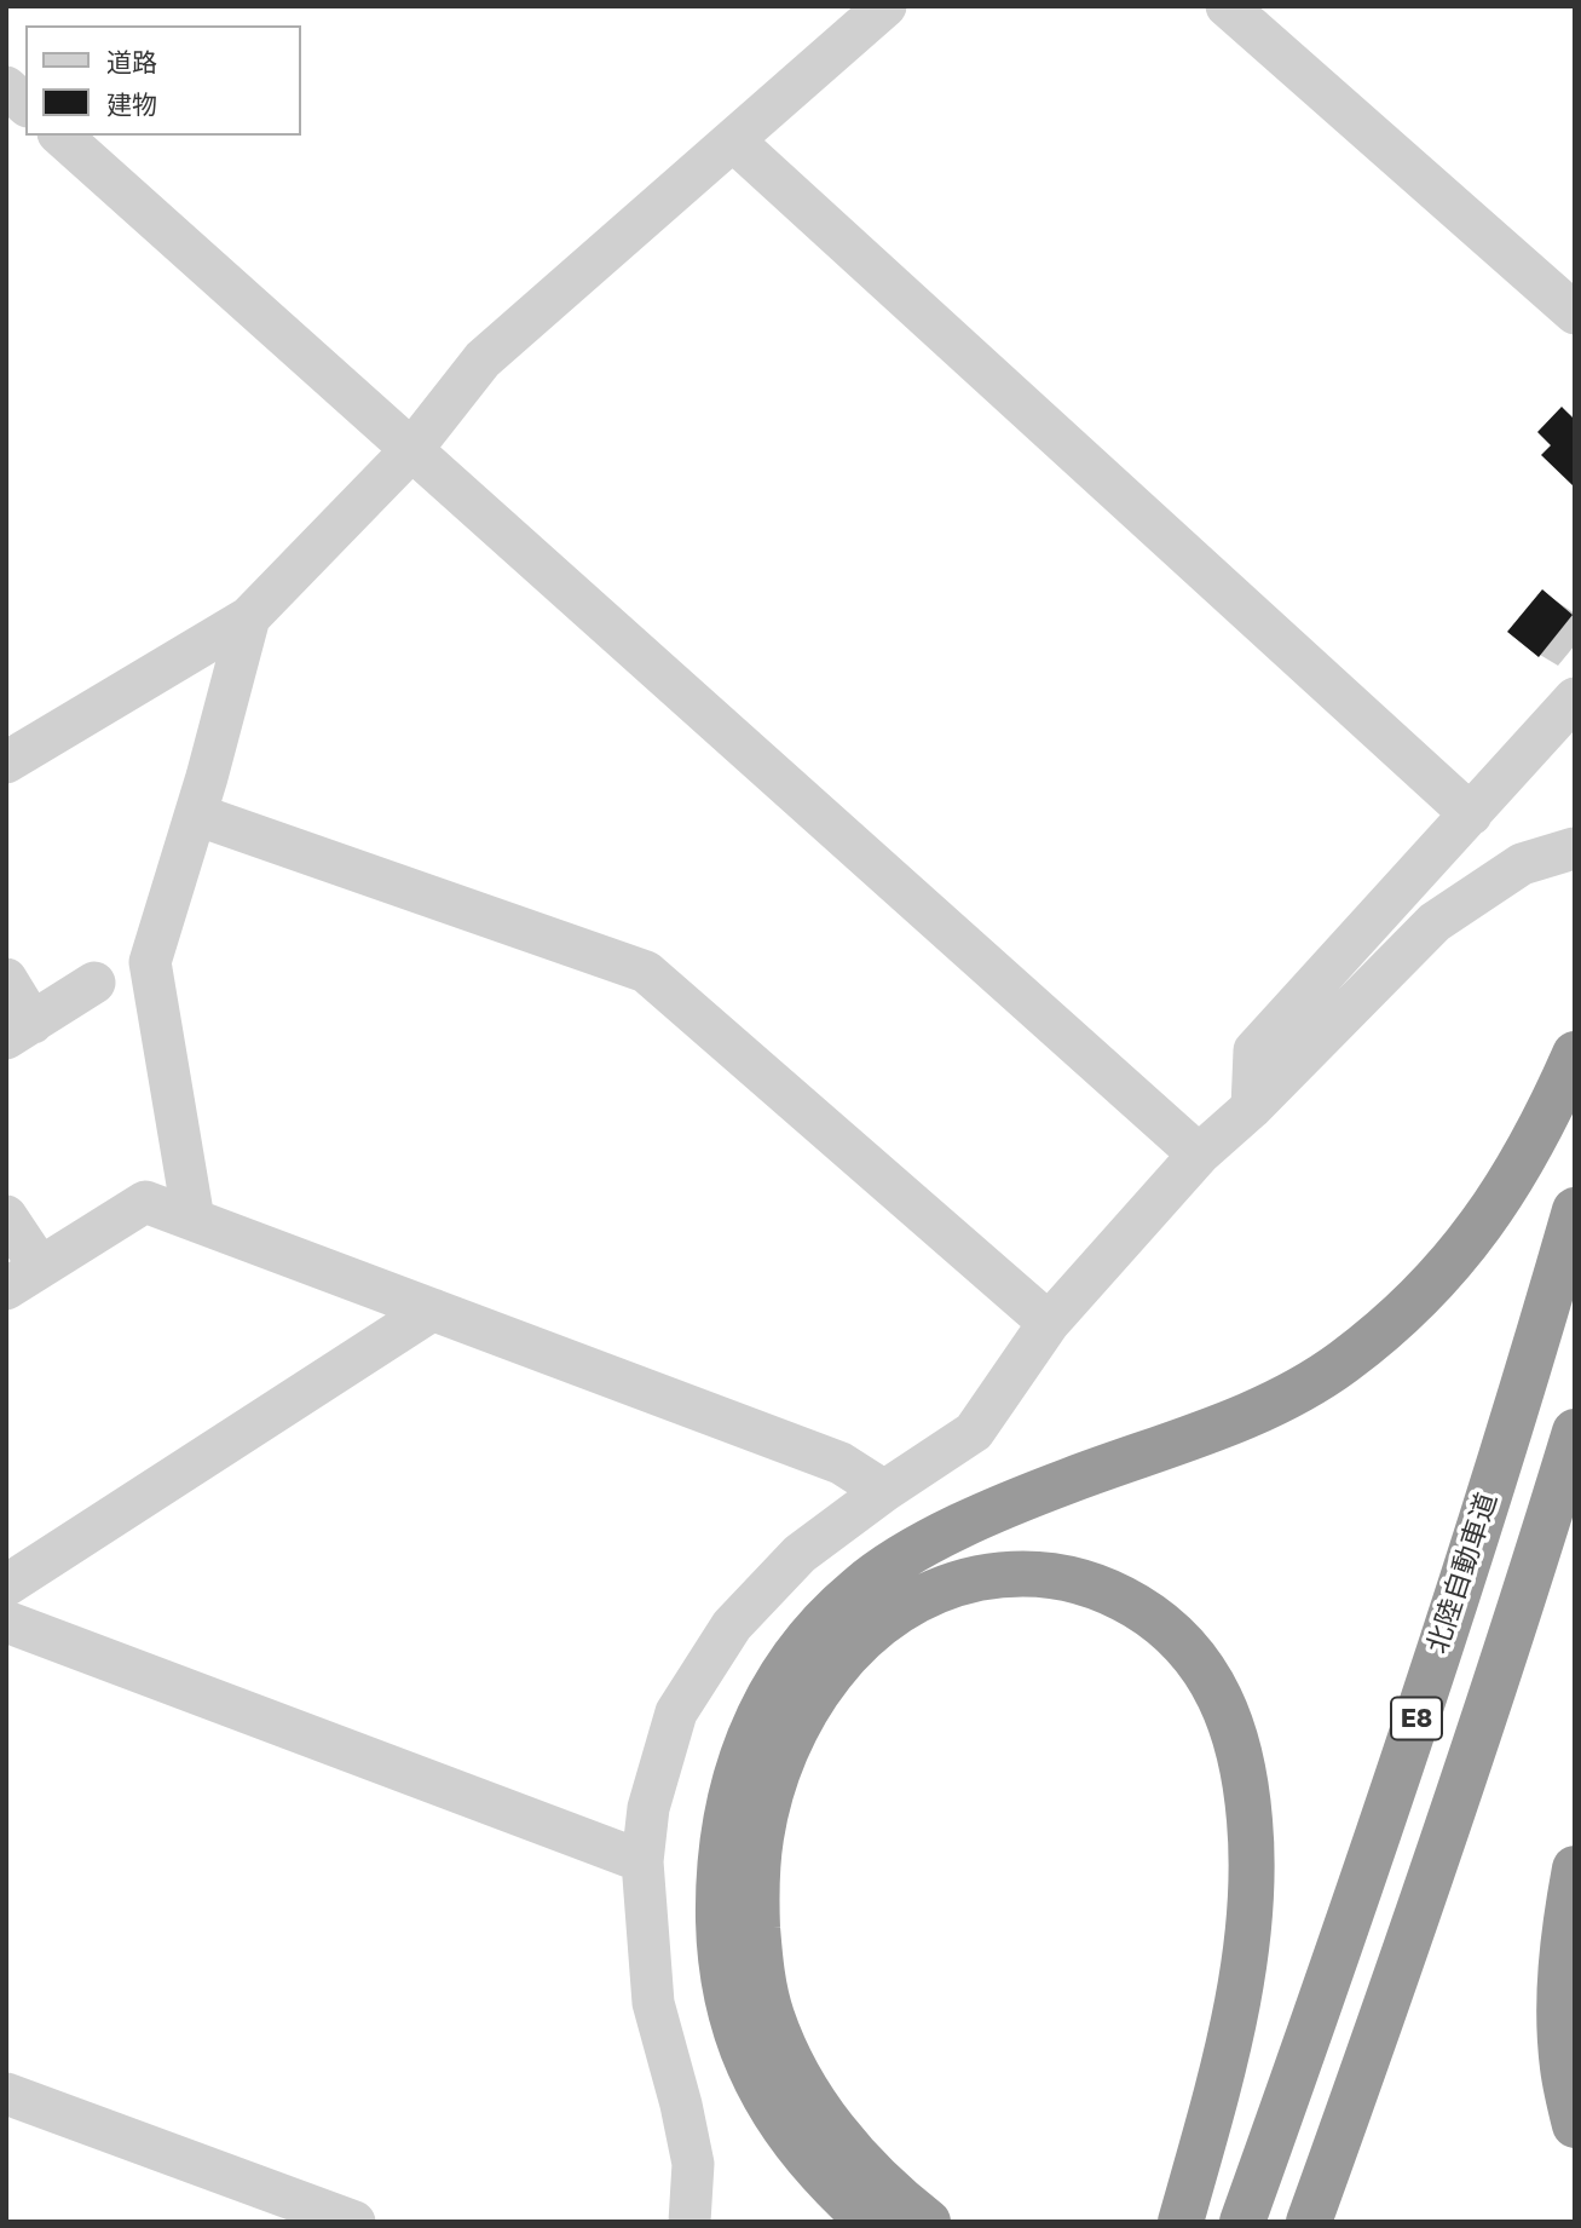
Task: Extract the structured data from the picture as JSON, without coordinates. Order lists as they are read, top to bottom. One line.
{"streets":{"highway":["北陸自動車道","E8"]},"legend":["道路","建物"]}
